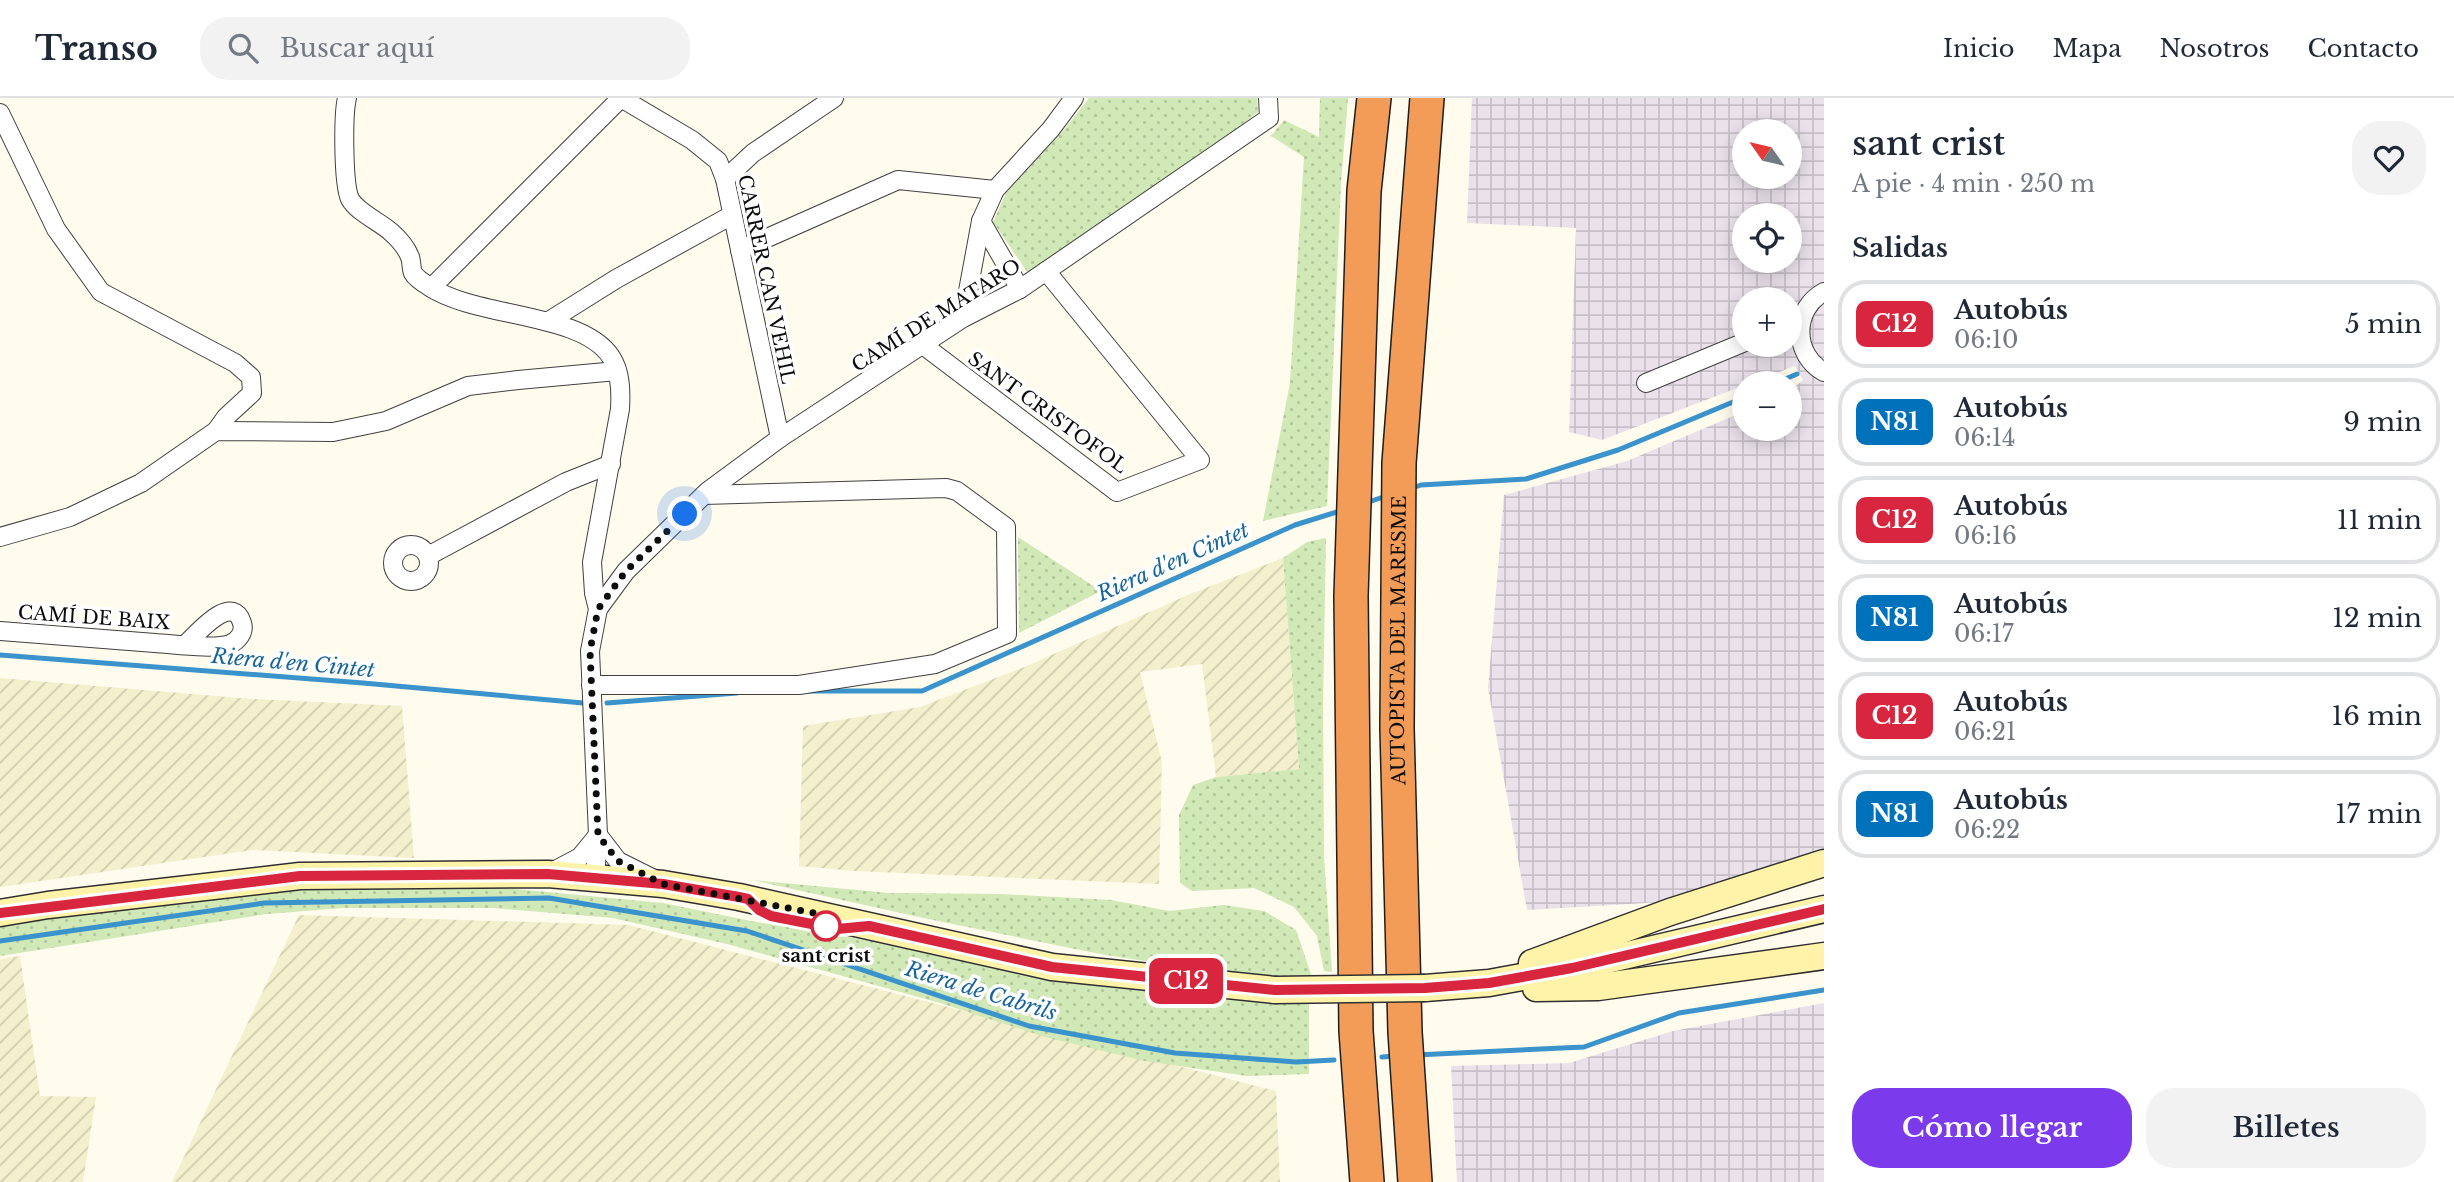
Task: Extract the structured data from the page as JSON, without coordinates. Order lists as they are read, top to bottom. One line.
{"streets":{"highway":["AUTOPISTA DEL MARESME"],"street":["CARRER CAN VEHIL","CAMÍ DE MATARO","SANT CRISTOFOL","CAMÍ DE BAIX"]},"crossings":[["CARRER CAN VEHIL","CAMÍ DE MATARO"],["CAMÍ DE MATARO","SANT CRISTOFOL"]],"water":["Riera d'en Cintet","Riera de Cabrils"],"places":["sant crist"],"lines":["bus line C12"],"north":"top left","page":{"header":"Transo","search":"Buscar aquí","nav":["Inicio","Mapa","Nosotros","Contacto"],"on_map":"C12","heading":[["sant crist","A pie · 4 min · 250 m"],"Salidas"],"map_buttons":["+","−"],"list":[{"mark":"C12","name":"Autobús","note":"06:10","value":"5 min"},{"mark":"N81","name":"Autobús","note":"06:14","value":"9 min"},{"mark":"C12","name":"Autobús","note":"06:16","value":"11 min"},{"mark":"N81","name":"Autobús","note":"06:17","value":"12 min"},{"mark":"C12","name":"Autobús","note":"06:21","value":"16 min"},{"mark":"N81","name":"Autobús","note":"06:22","value":"17 min"}],"buttons":["Cómo llegar","Billetes"]}}
